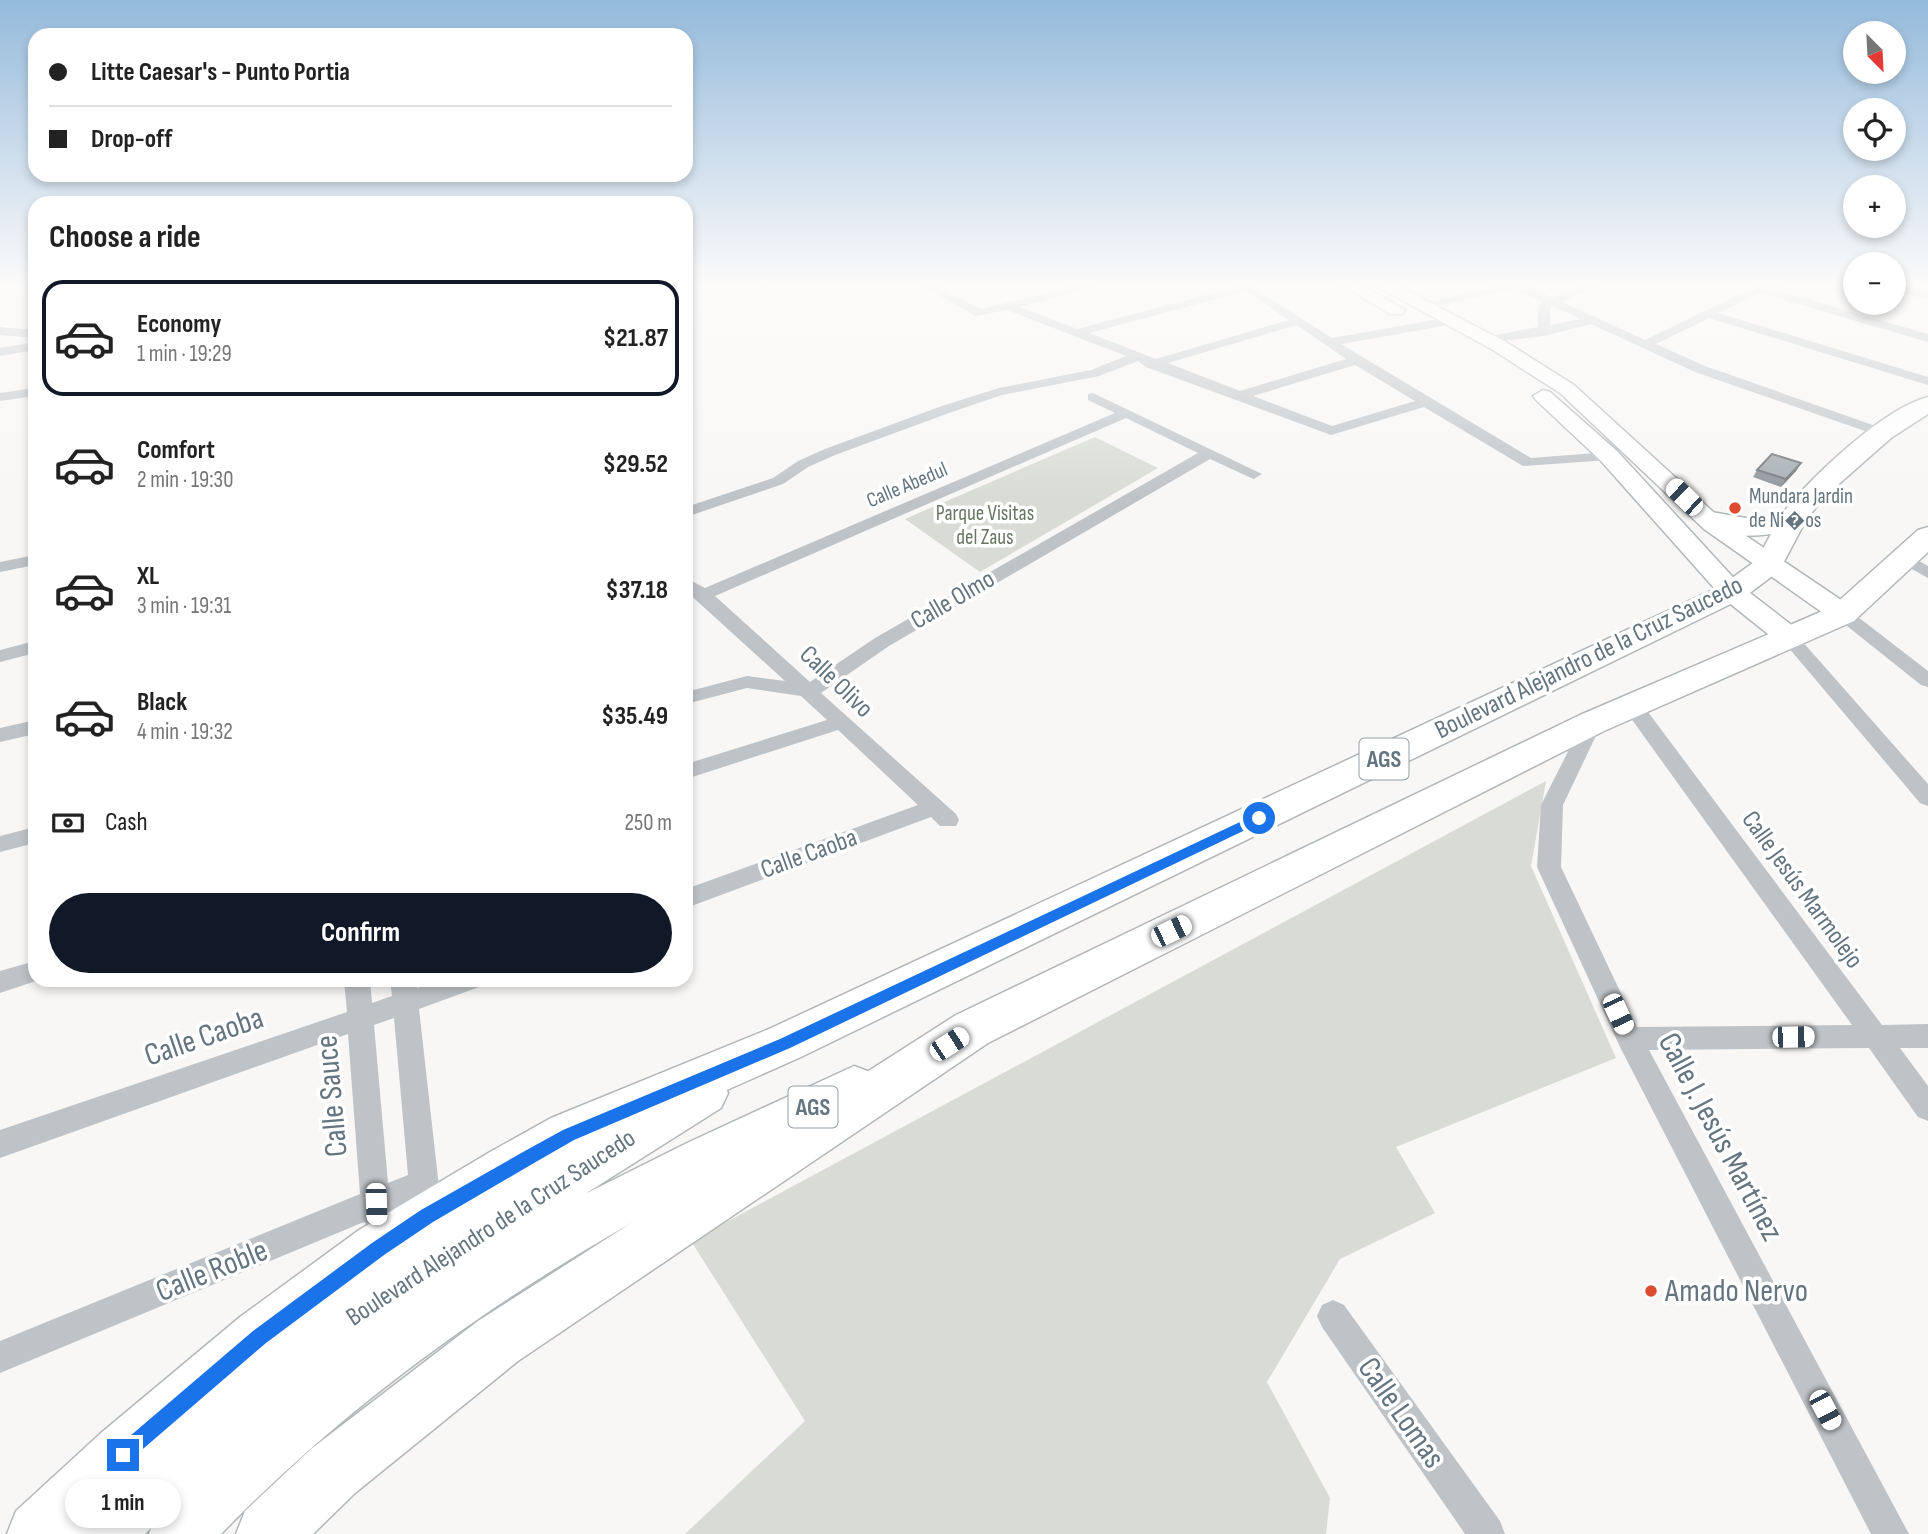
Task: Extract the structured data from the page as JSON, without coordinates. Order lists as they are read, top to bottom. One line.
{"streets":{"highway":["Boulevard Alejandro de la Cruz Saucedo","AGS"],"street":["Calle Abedul","Calle Olmo","Calle Olivo","Calle Caoba","Calle Jesús Marmolejo","Calle Sauce","Calle J. Jesús Martínez","Calle Roble","Calle Lomas"]},"crossings":[["Calle Abedul","Calle Olivo"],["Calle Olmo","Calle Olivo"],["Boulevard Alejandro de la Cruz Saucedo","Calle Jesús Marmolejo"],["Boulevard Alejandro de la Cruz Saucedo","Calle J. Jesús Martínez"],["Calle Olivo","Calle Caoba"],["Calle Caoba","Calle Sauce"],["Calle Sauce","Calle Roble"]],"parks":["Parque Visitas del Zaus"],"places":["Mundara Jardin de Ni�os","Amado Nervo"],"north":"bottom right","page":{"map_buttons":["+","−"],"banner":["Litte Caesar's - Punto Portia","Drop-off"],"heading":"Choose a ride","list":[{"name":"Economy","note":"1 min · 19:29","value":"$21.87"},{"name":"Comfort","note":"2 min · 19:30","value":"$29.52"},{"name":"XL","note":"3 min · 19:31","value":"$37.18"},{"name":"Black","note":"4 min · 19:32","value":"$35.49"}],"pay":["Cash","250 m"],"buttons":"Confirm","bubble":"1 min"}}
